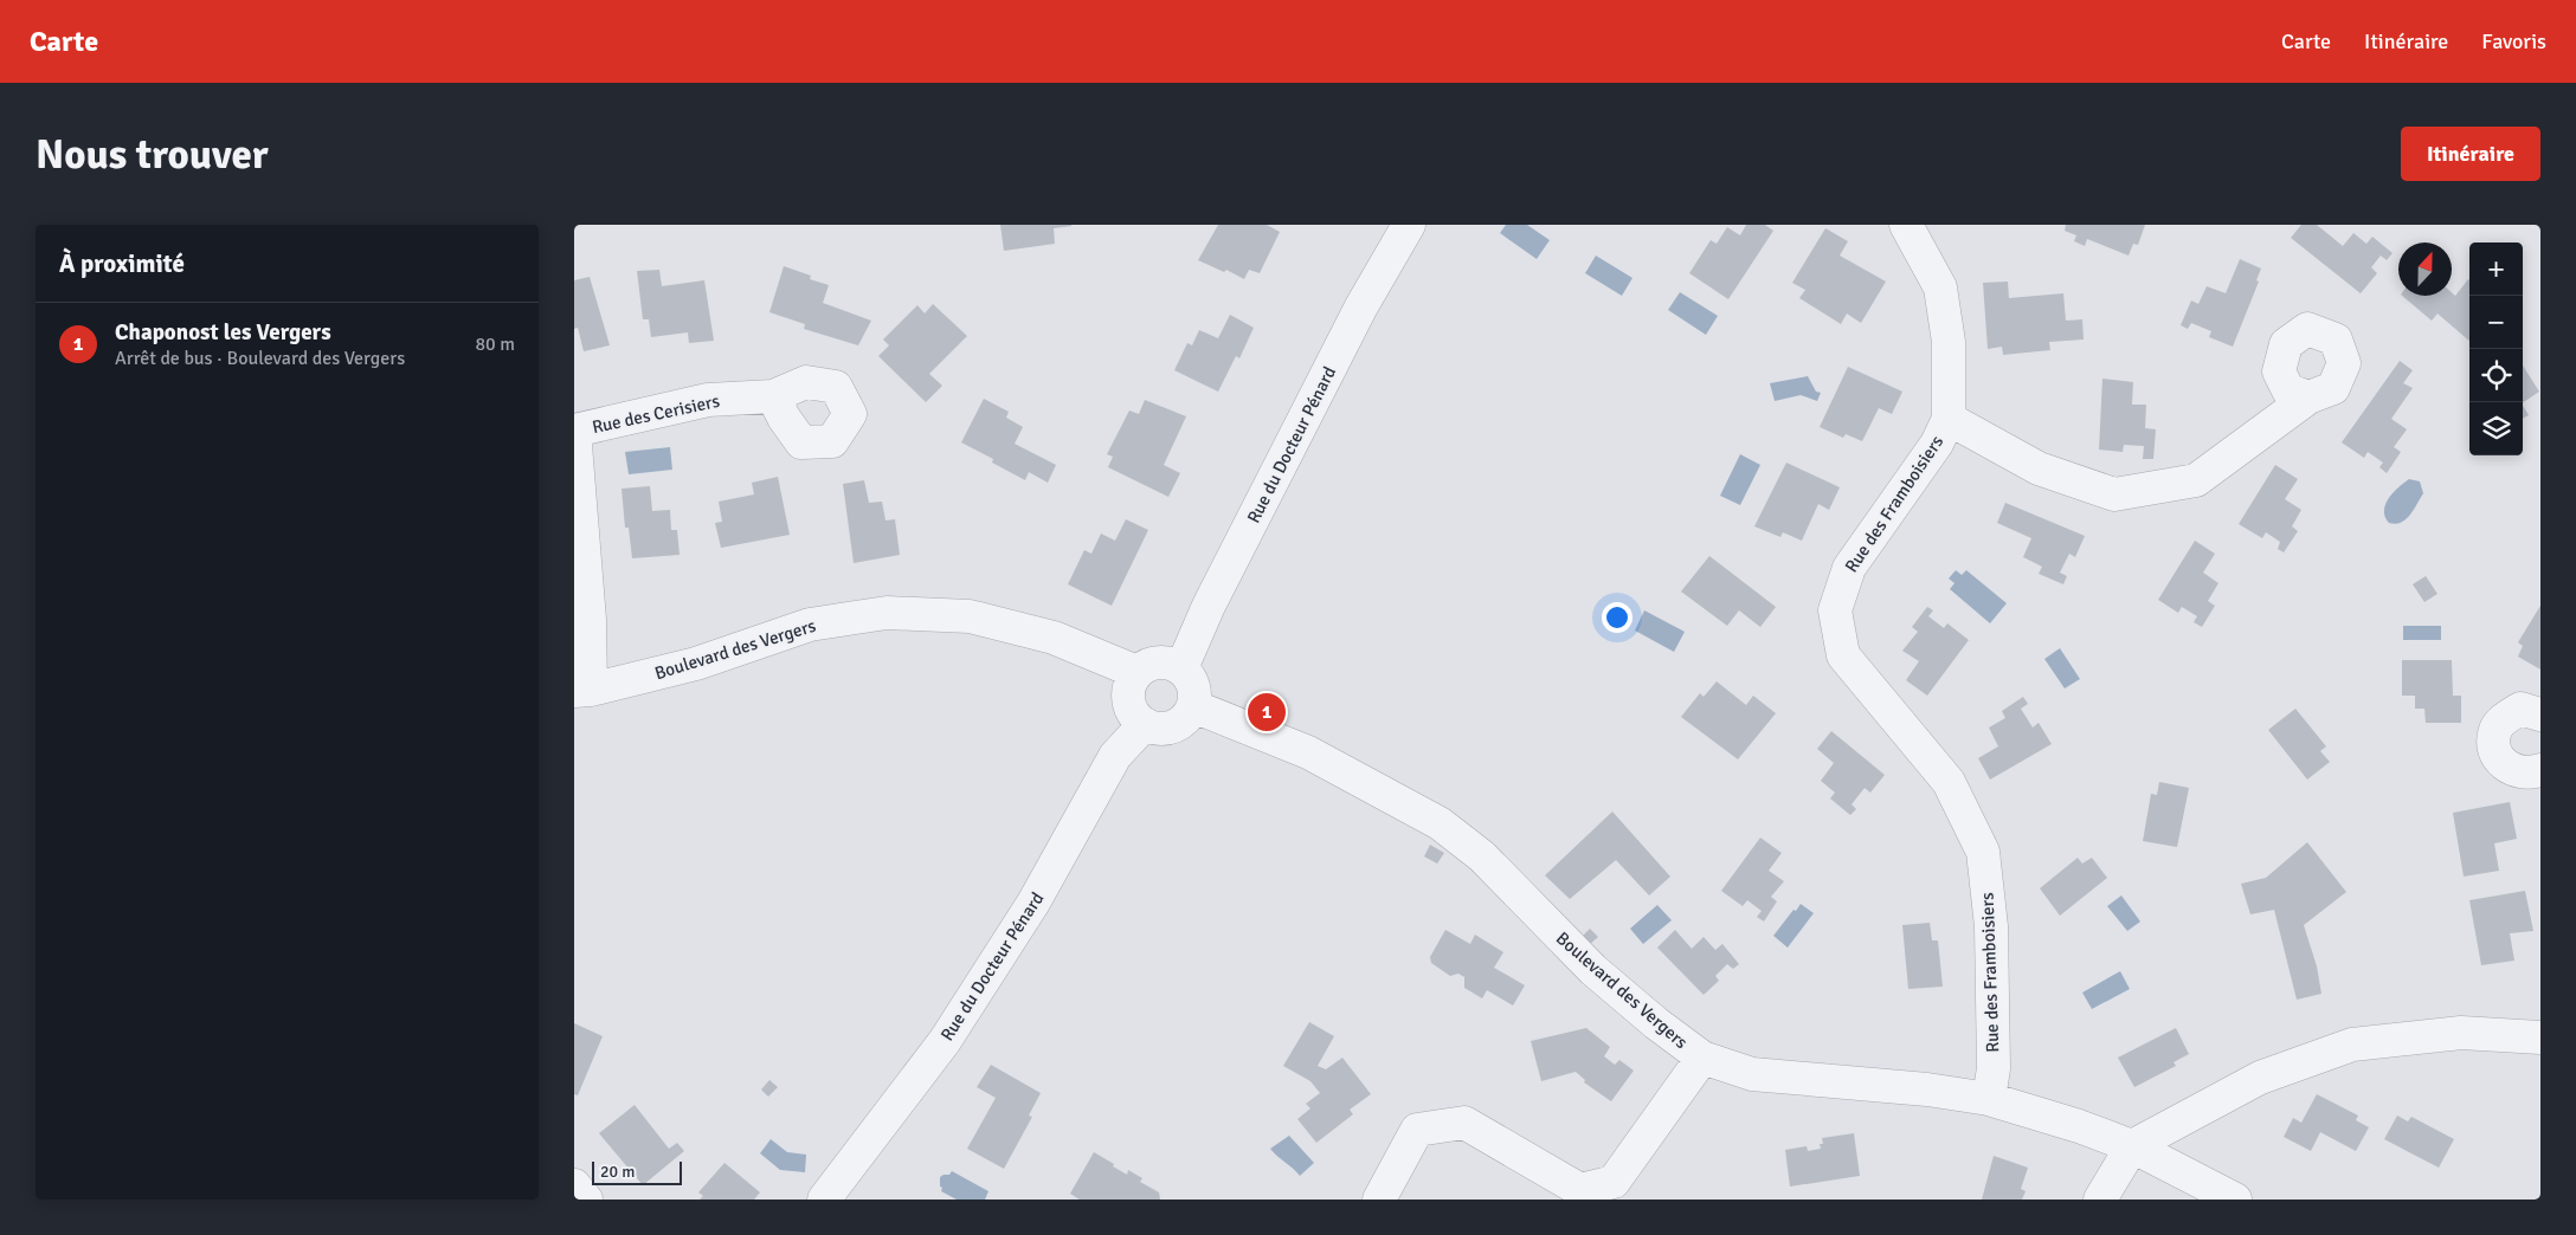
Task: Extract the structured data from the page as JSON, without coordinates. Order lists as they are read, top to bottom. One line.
{"streets":{"street":["Rue des Cerisiers","Rue du Docteur Pénard","Rue des Framboisiers","Boulevard des Vergers"]},"crossings":[["Rue des Cerisiers","Boulevard des Vergers"],["Rue du Docteur Pénard","Boulevard des Vergers"],["Rue des Framboisiers","Boulevard des Vergers"]],"scale_bar":"20 m","north":"top","page":{"header":"Carte","nav":["Carte","Itinéraire","Favoris"],"buttons":"Itinéraire","title":"Nous trouver","heading":"À proximité","map_buttons":["+","−"],"list":[{"mark":"1","name":"Chaponost les Vergers","note":"Arrêt de bus · Boulevard des Vergers","value":"80 m"}],"pins":"1","scale":"20 m"}}
